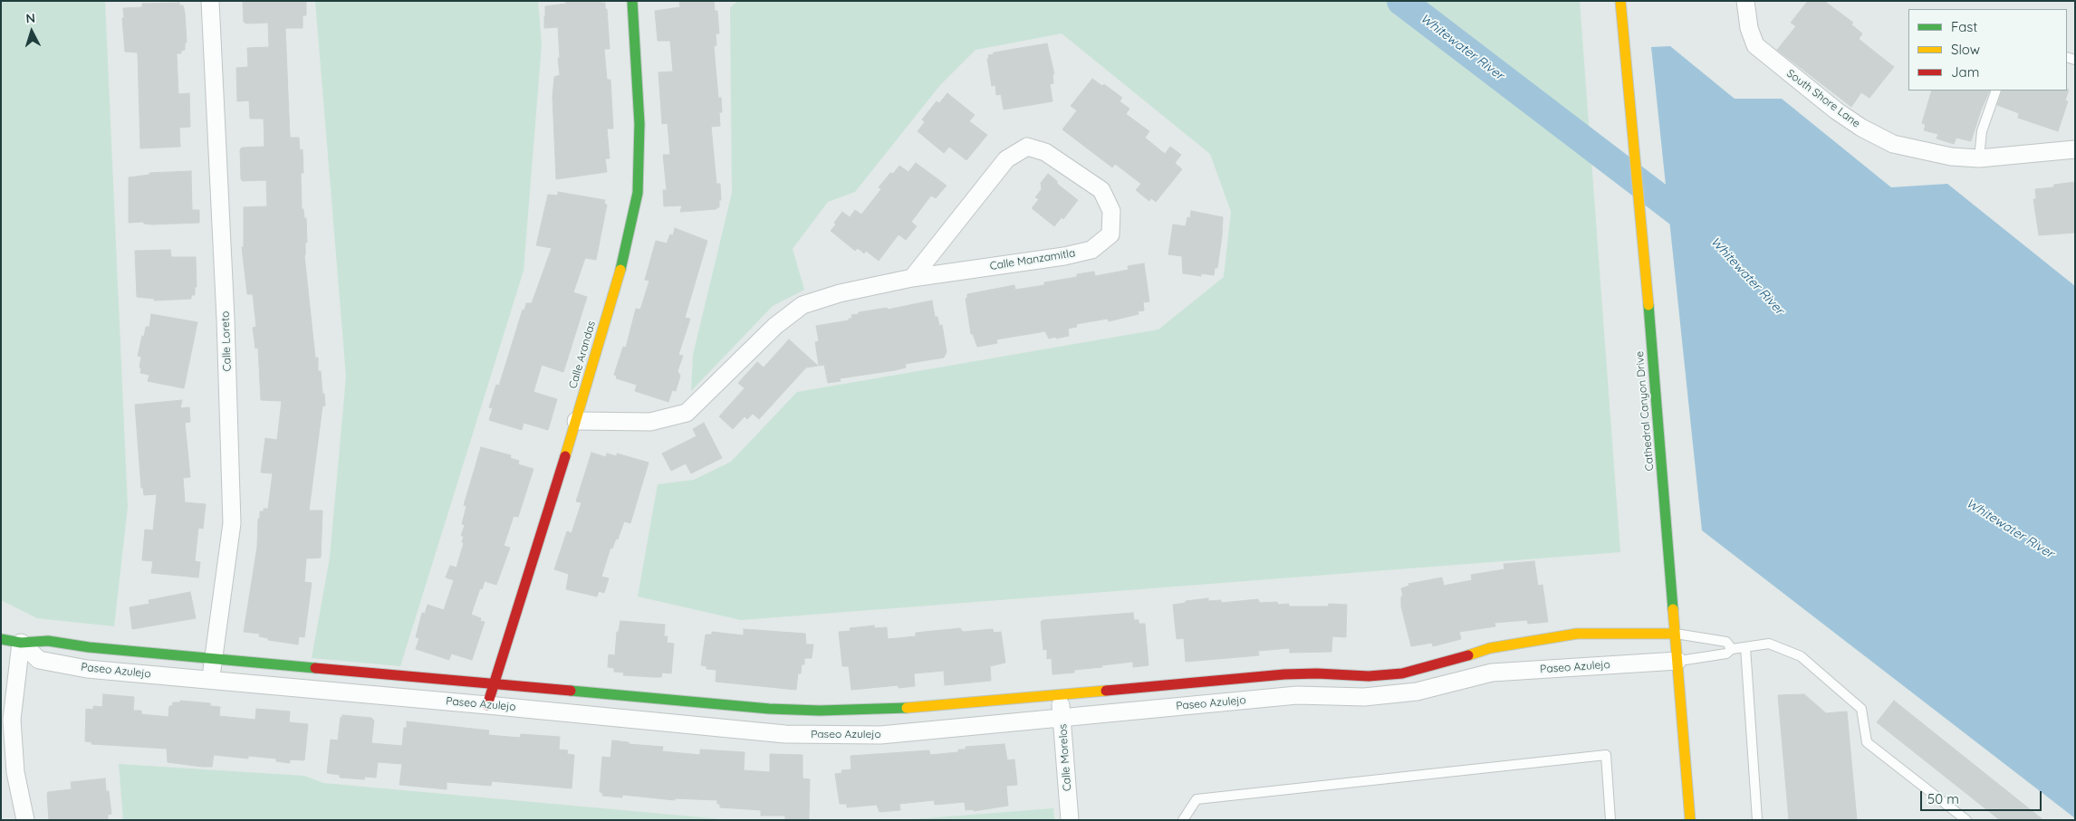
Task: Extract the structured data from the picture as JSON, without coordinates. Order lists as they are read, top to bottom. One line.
{"streets":{"street":["South Shore Lane","Calle Manzamitla","Calle Loreto","Calle Arandas","Cathedral Canyon Drive","Paseo Azulejo","Calle Morelos"]},"crossings":[["Calle Manzamitla","Calle Arandas"],["Calle Loreto","Paseo Azulejo"],["Calle Arandas","Paseo Azulejo"],["Cathedral Canyon Drive","Paseo Azulejo"],["Paseo Azulejo","Calle Morelos"]],"water":["Whitewater River"],"legend":["Fast","Slow","Jam"],"scale_bar":"50 m","north":"top"}
